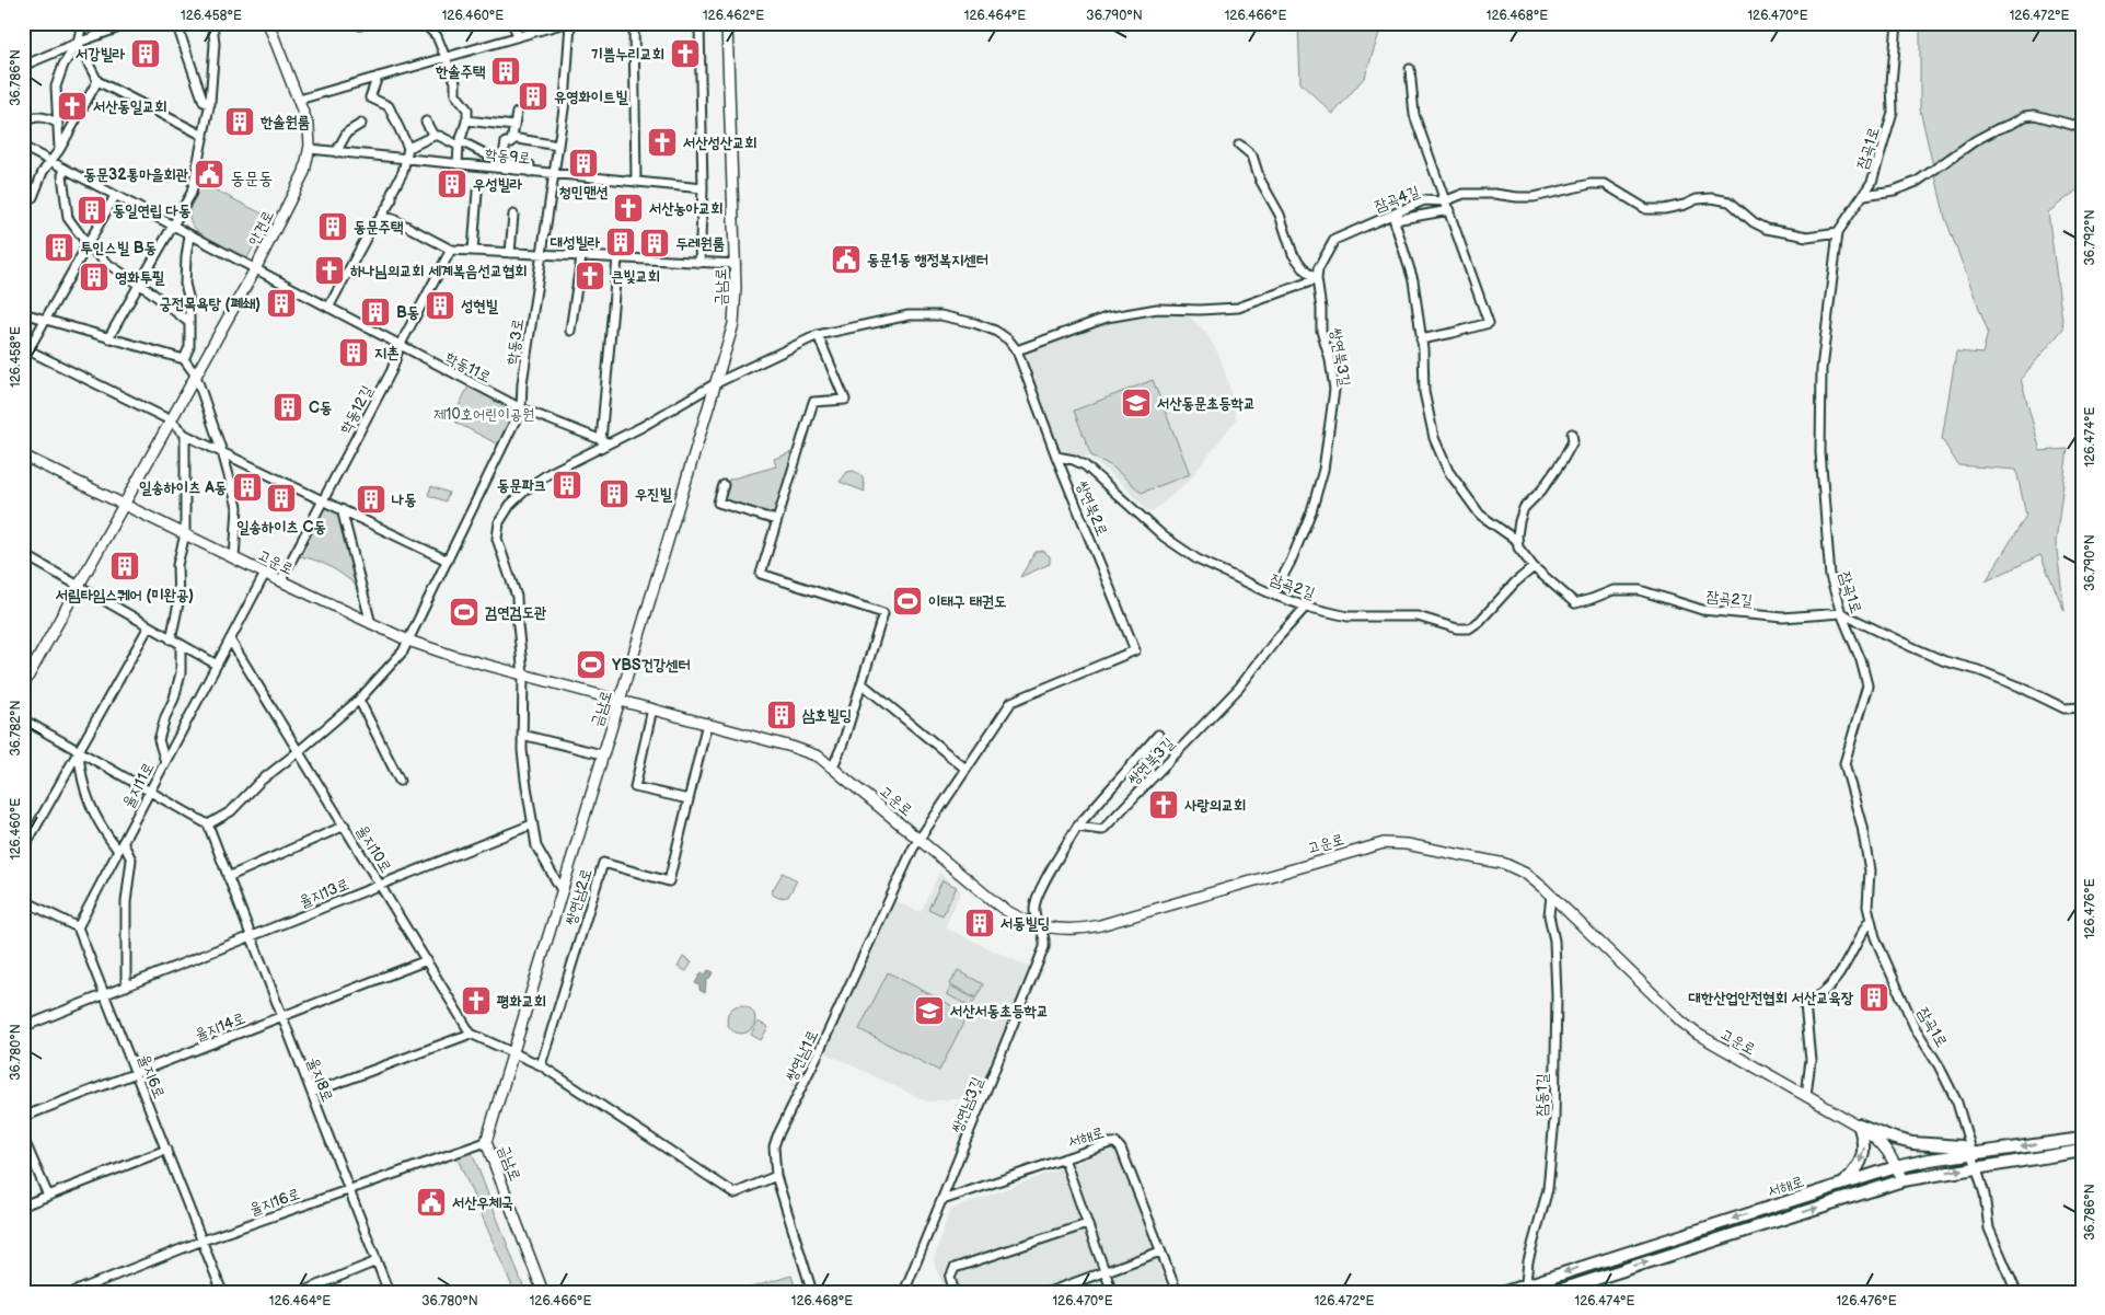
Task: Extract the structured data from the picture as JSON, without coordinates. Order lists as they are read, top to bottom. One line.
{"streets":{"main road":["서해로"],"street":["잠곡1로","학동9로","잠곡4길","안견로","금남로","학동3로","쌍연북3길","학동11로","학동12길","쌍연북2로","고운로","잠곡2길","율지11로","율지10로","율지13로","쌍연남2로","율지14로","쌍연남1로","율지6로","율지8로","잠동1길","쌍연남3길","율지16로"]},"crossings":[["잠곡1로","잠곡4길"],["잠곡1로","잠곡2길"],["잠곡1로","서해로"],["학동9로","안견로"],["학동9로","학동3로"],["잠곡4길","쌍연북3길"],["안견로","학동11로"],["안견로","고운로"],["금남로","쌍연북2로"],["금남로","고운로"],["금남로","율지16로"],["학동3로","학동11로"],["학동3로","고운로"],["학동3로","율지10로"],["학동3로","율지8로"],["쌍연북3길","잠곡2길"],["학동11로","학동12길"],["학동12길","고운로"],["쌍연북2로","잠곡2길"],["쌍연북2로","쌍연남1로"],["고운로","쌍연남2로"],["고운로","쌍연남1로"],["고운로","잠동1길"],["고운로","쌍연남3길"],["고운로","서해로"],["율지11로","율지6로"],["율지10로","율지13로"],["율지10로","율지14로"],["율지13로","율지6로"],["율지13로","율지8로"],["율지14로","율지6로"],["율지14로","율지8로"],["율지6로","율지16로"],["율지8로","율지16로"],["잠동1길","서해로"],["쌍연남3길","서해로"]],"districts":["동문동"],"parks":["제10호어린이공원"],"places":{"building":["서강빌라","한솔주택","유영화이트빌","한솔원룸","청민맨션","우성빌라","동일연립 다동","동문주택","대성빌라","두레원룸","투인스빌 B동","영화투필","궁전목욕탕 (폐쇄)","성현빌","B동","지촌","C동","동문파크","일송하이츠 A동","우진빌","일송하이츠 C동","나동","서림타임스퀘어 (미완공)","삼호빌딩","서동빌딩","대한산업안전협회 서산교육장"],"church":["기쁨누리교회","서산동일교회","서산성산교회","서산농아교회","하나님의교회 세계복음선교협회","큰빛교회","사랑의교회","평화교회"],"public building":["동문32통마을회관","동문1동 행정복지센터","서산우체국"],"school or university":["서산동문초등학교","서산서동초등학교"],"sports":["이태구 태권도","검연검도관","YBS건강센터"]},"coordinates":["126.458°E","126.460°E","126.462°E","126.464°E","36.790°N","126.466°E","126.468°E","126.470°E","126.472°E","36.786°N","36.792°N","126.474°E","36.782°N","126.476°E","36.780°N"]}
